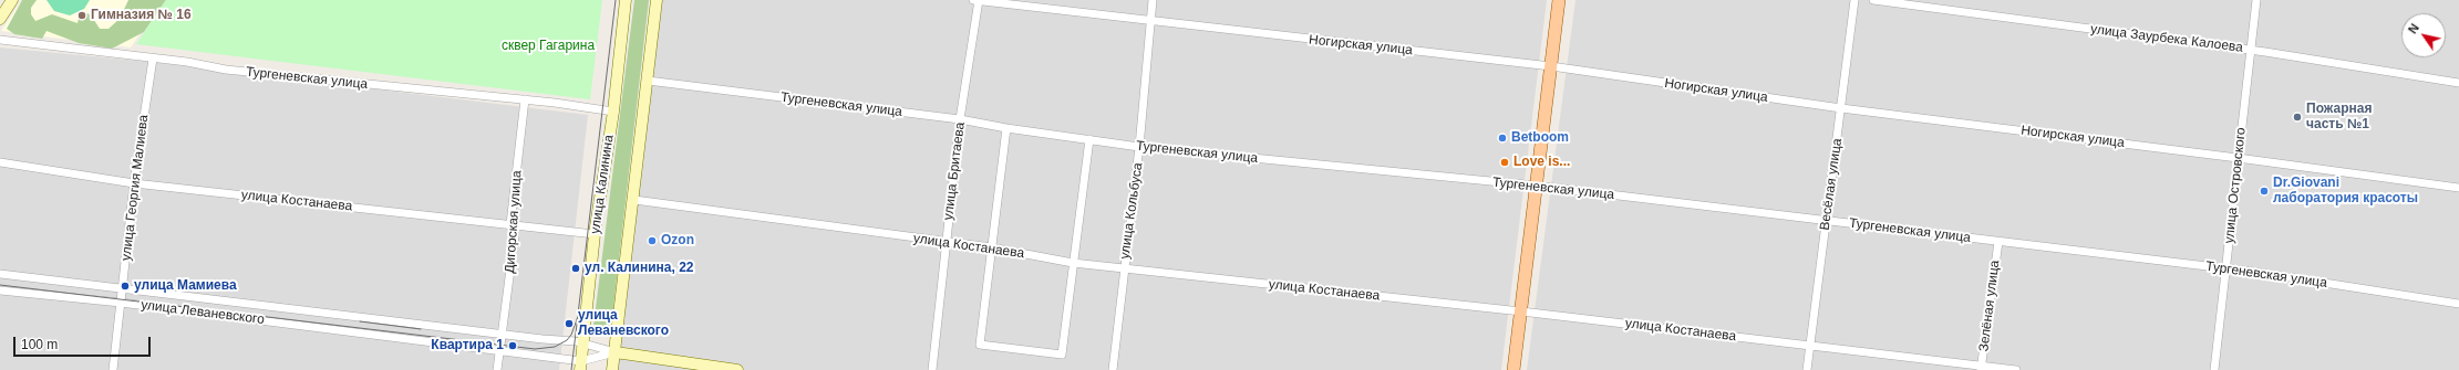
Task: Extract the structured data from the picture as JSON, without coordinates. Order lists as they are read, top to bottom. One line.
{"streets":{"main road":["улица Калинина","улица Леваневского"],"street":["улица Заурбека Калоева","Ногирская улица","Тургеневская улица","улица Бритаева","Весёлая улица","улица Островского","улица Георгия Малиева","улица Костанаева","улица Кольбуса","Дигорская улица","Зелёная улица"]},"crossings":[["улица Заурбека Калоева","улица Островского"],["Ногирская улица","улица Бритаева"],["Ногирская улица","Весёлая улица"],["Ногирская улица","улица Островского"],["Ногирская улица","улица Кольбуса"],["Тургеневская улица","улица Бритаева"],["Тургеневская улица","улица Калинина"],["Тургеневская улица","Весёлая улица"],["Тургеневская улица","улица Островского"],["Тургеневская улица","улица Георгия Малиева"],["Тургеневская улица","улица Кольбуса"],["Тургеневская улица","Дигорская улица"],["Тургеневская улица","Зелёная улица"],["улица Бритаева","улица Костанаева"],["улица Калинина","улица Костанаева"],["улица Калинина","улица Леваневского"],["Весёлая улица","улица Костанаева"],["улица Георгия Малиева","улица Костанаева"],["улица Георгия Малиева","улица Леваневского"],["улица Костанаева","улица Кольбуса"],["улица Костанаева","Дигорская улица"],["улица Костанаева","Зелёная улица"],["Дигорская улица","улица Леваневского"]],"parks":["сквер Гагарина"],"places":["Гимназия № 16","Пожарная часть №1","Betboom","Love is...","Dr.Giovani лаборатория красоты","Ozon","ул. Калинина, 22","улица Мамиева","улица Леваневского","Квартира 1"],"scale_bar":"100 m","north":"top left"}
